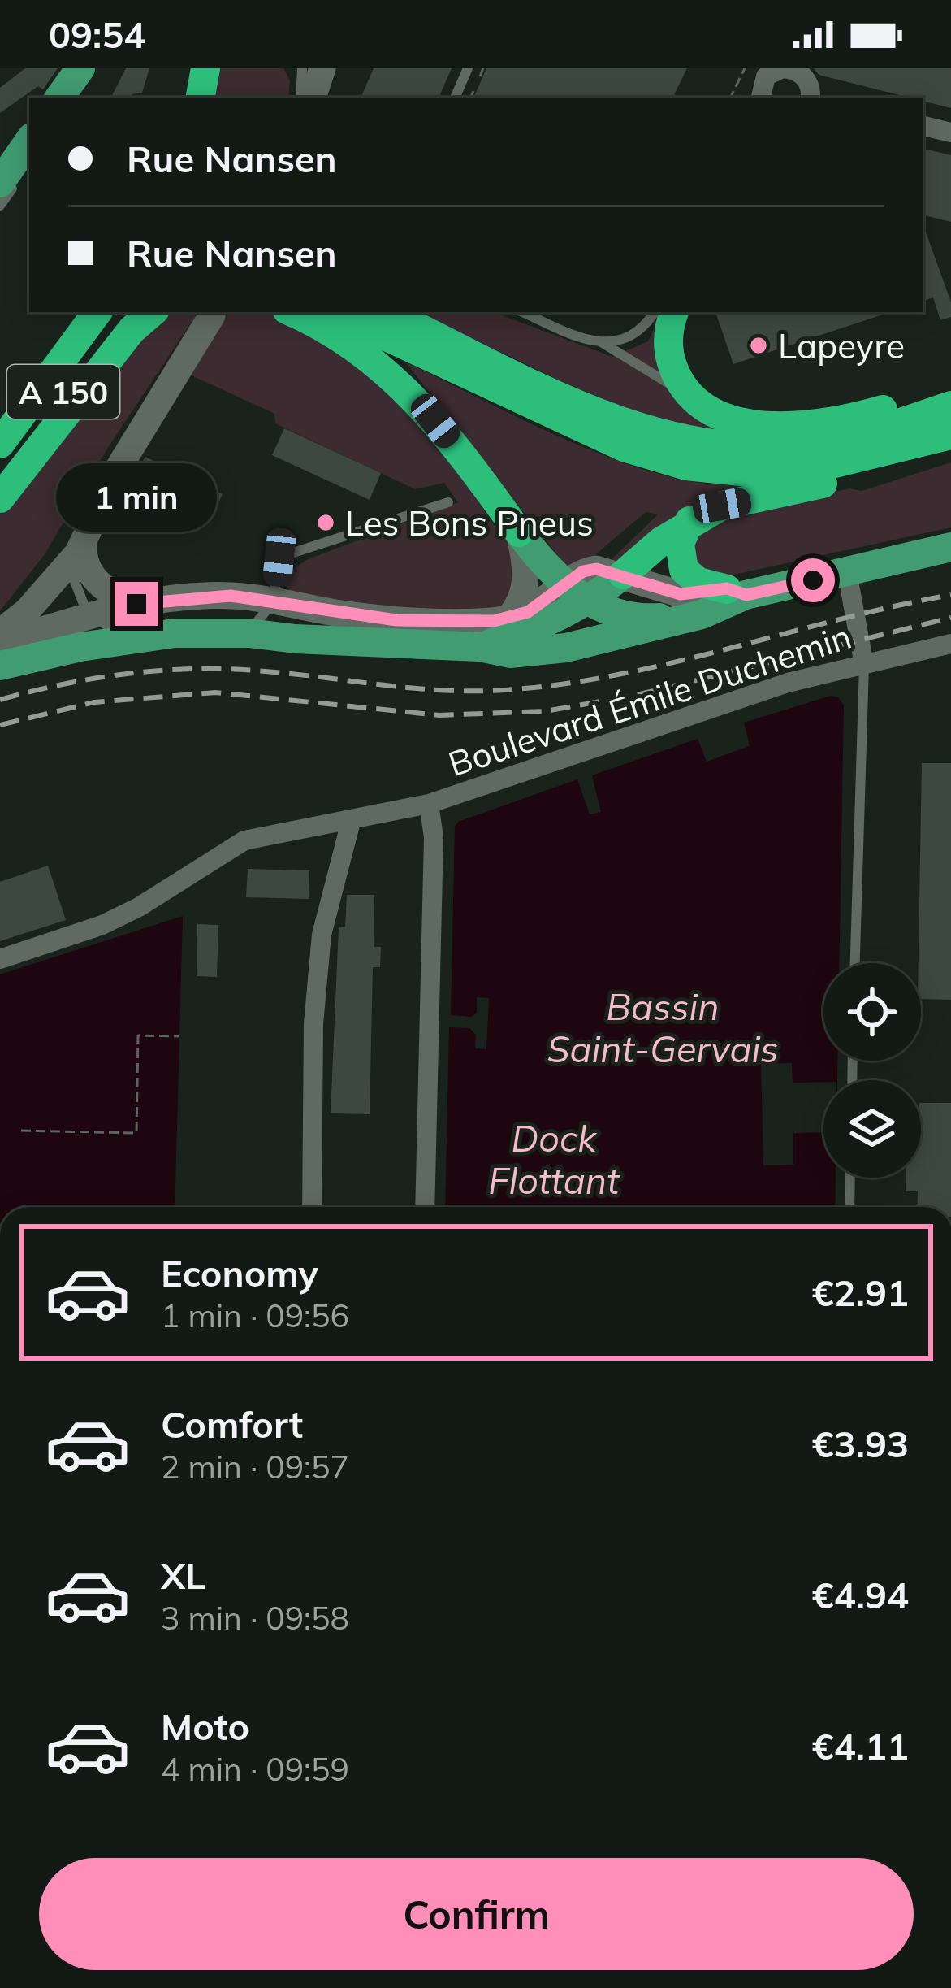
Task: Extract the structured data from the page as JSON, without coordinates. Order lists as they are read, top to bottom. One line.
{"streets":{"highway":["A 150"],"street":["Boulevard Émile Duchemin"]},"water":["Bassin Saint-Gervais","Dock Flottant"],"places":["Lapeyre","Les Bons Pneus"],"page":{"status":"09:54","banner":["Rue Nansen","Rue Nansen"],"bubble":"1 min","list":[{"name":"Economy","note":"1 min · 09:56","value":"€2.91"},{"name":"Comfort","note":"2 min · 09:57","value":"€3.93"},{"name":"XL","note":"3 min · 09:58","value":"€4.94"},{"name":"Moto","note":"4 min · 09:59","value":"€4.11"}],"buttons":"Confirm"}}
